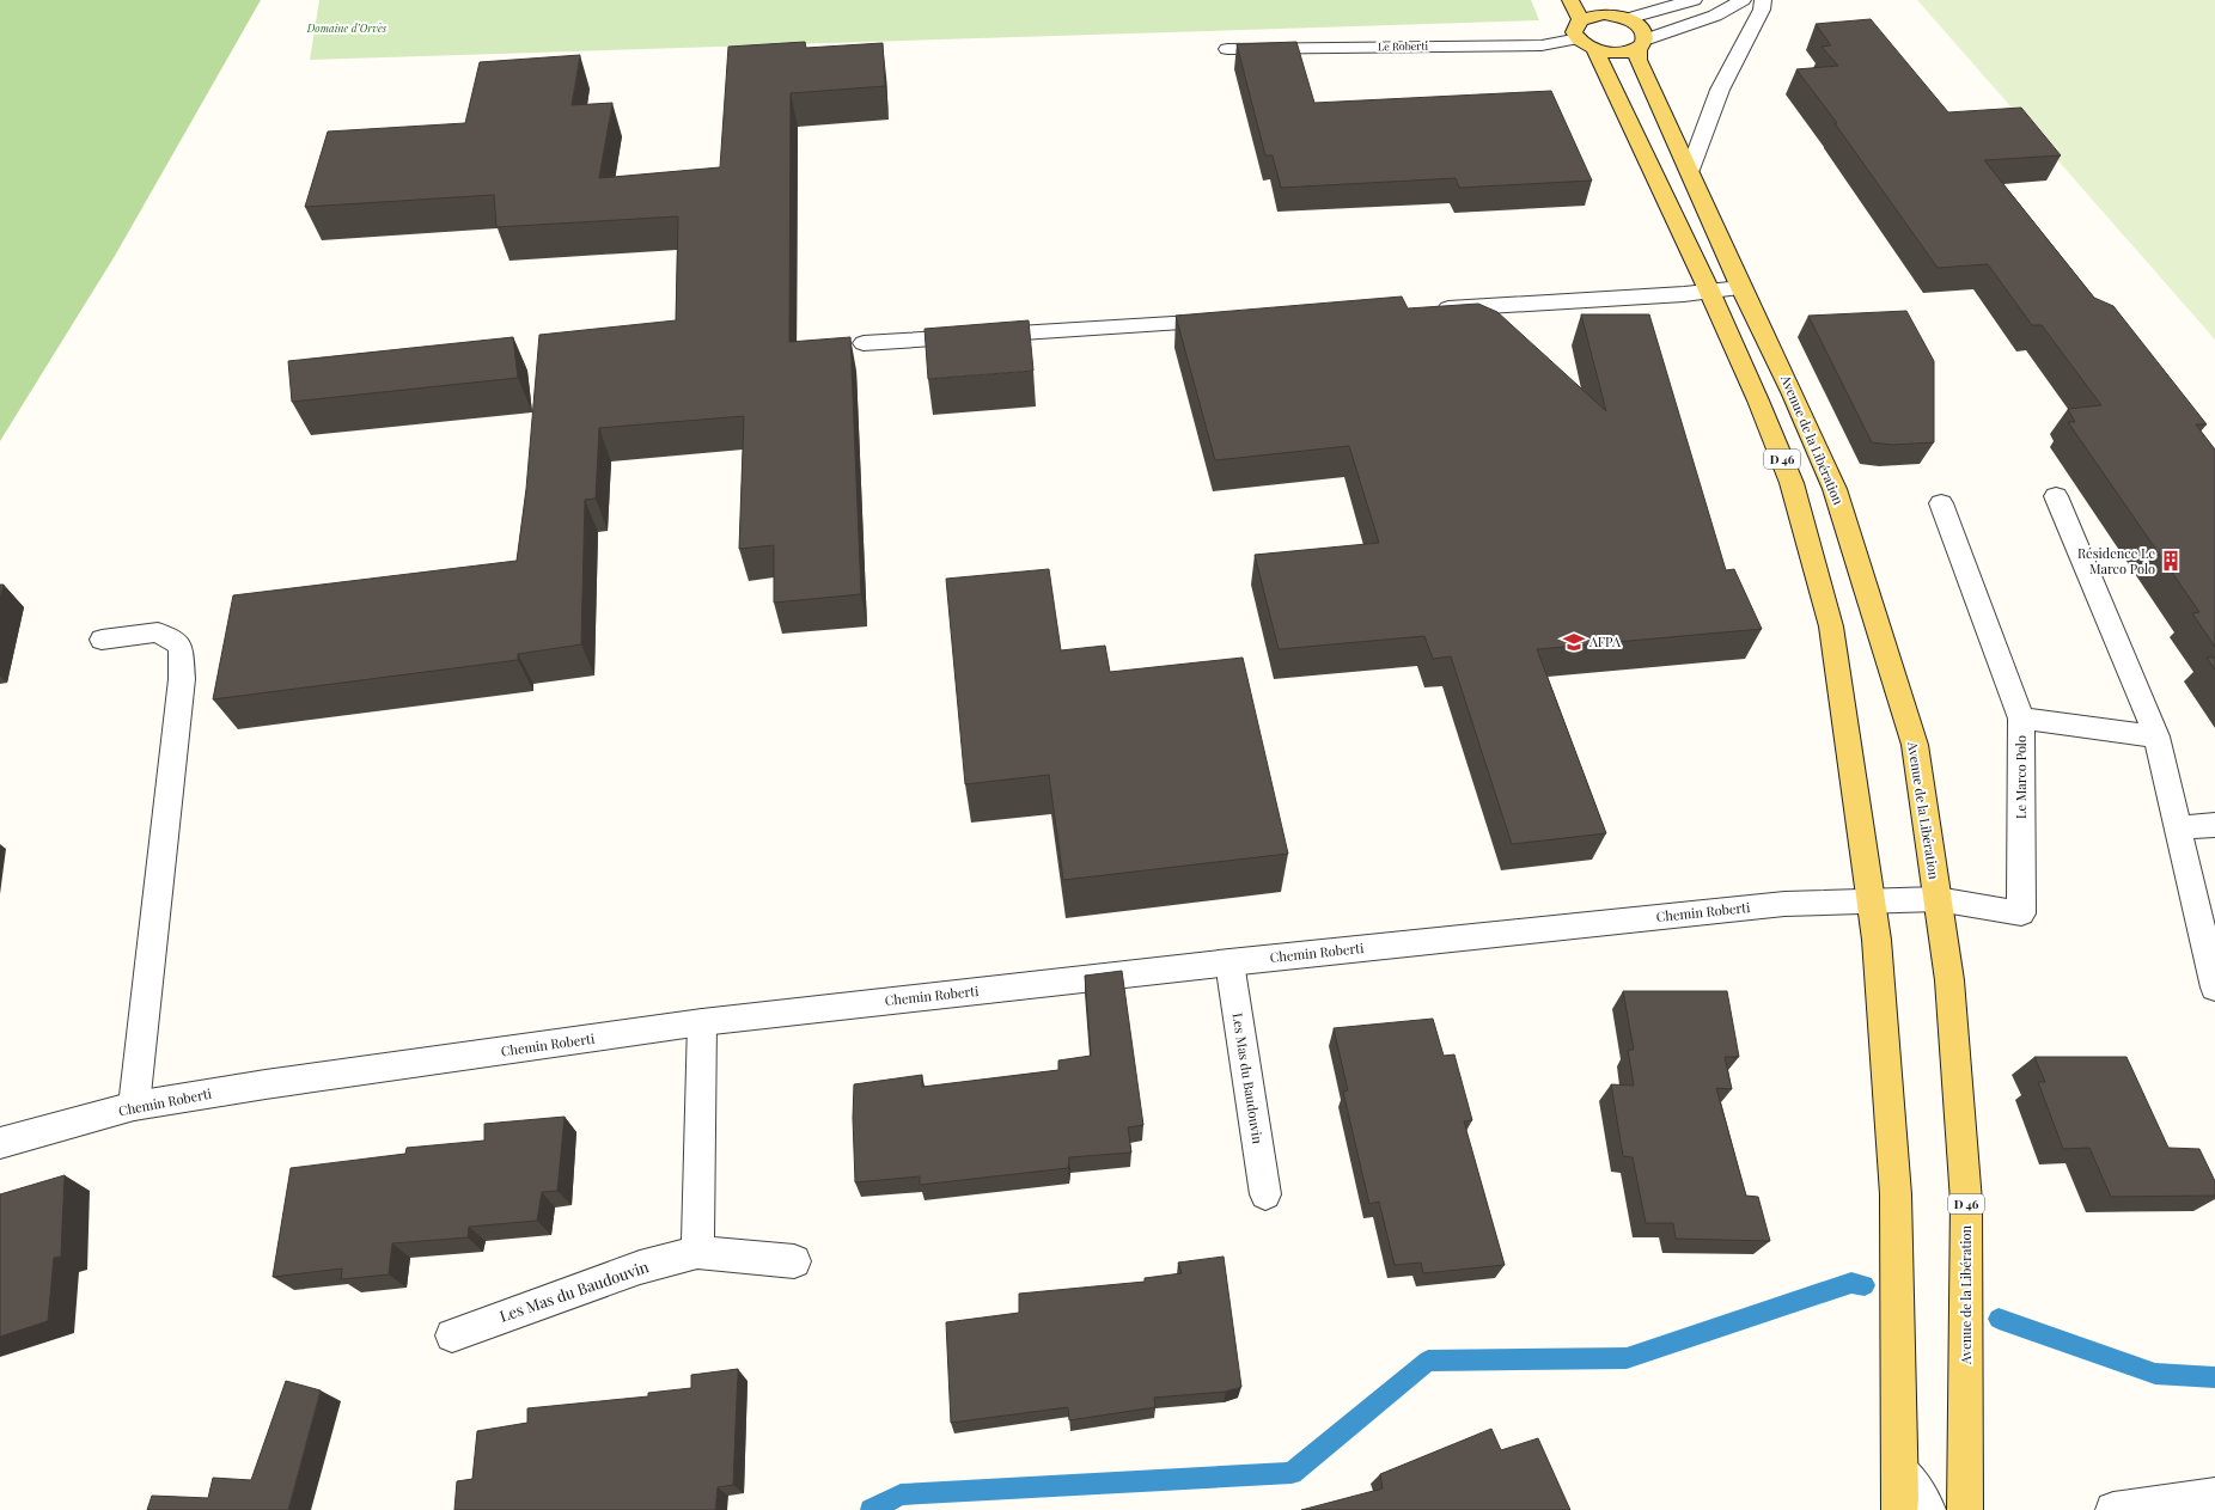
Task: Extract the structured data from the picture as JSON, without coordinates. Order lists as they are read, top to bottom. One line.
{"streets":{"main road":["Avenue de la Libération","D 46"],"street":["Le Roberti","Le Marco Polo","Chemin Roberti","Les Mas du Baudouvin"]},"crossings":[["Le Roberti","D 46"],["Avenue de la Libération","Chemin Roberti"],["D 46","Chemin Roberti"],["Le Marco Polo","Chemin Roberti"],["Chemin Roberti","Les Mas du Baudouvin"]],"parks":["Domaine d’Orvès"],"places":{"building":["Résidence Le Marco Polo"],"school or university":["AFPA"]}}
